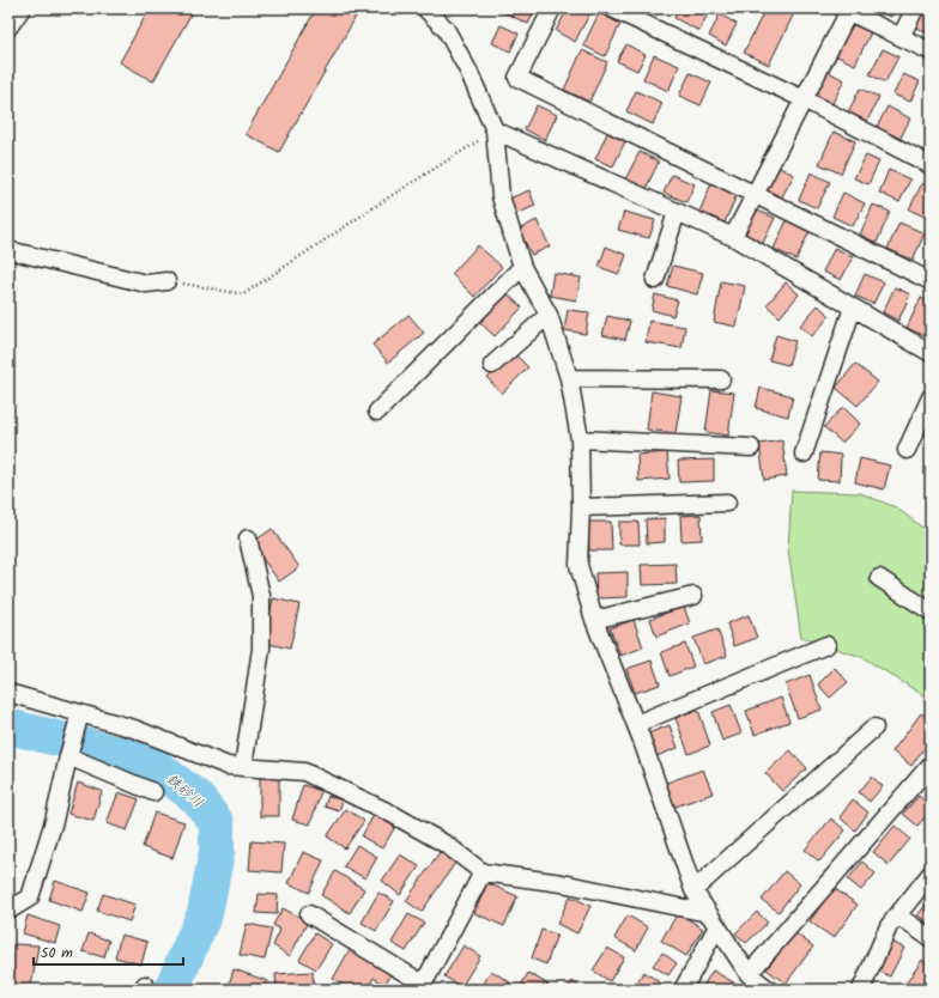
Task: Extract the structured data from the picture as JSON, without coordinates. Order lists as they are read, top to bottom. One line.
{"water":["鉄砂川"],"scale_bar":"50 m"}
